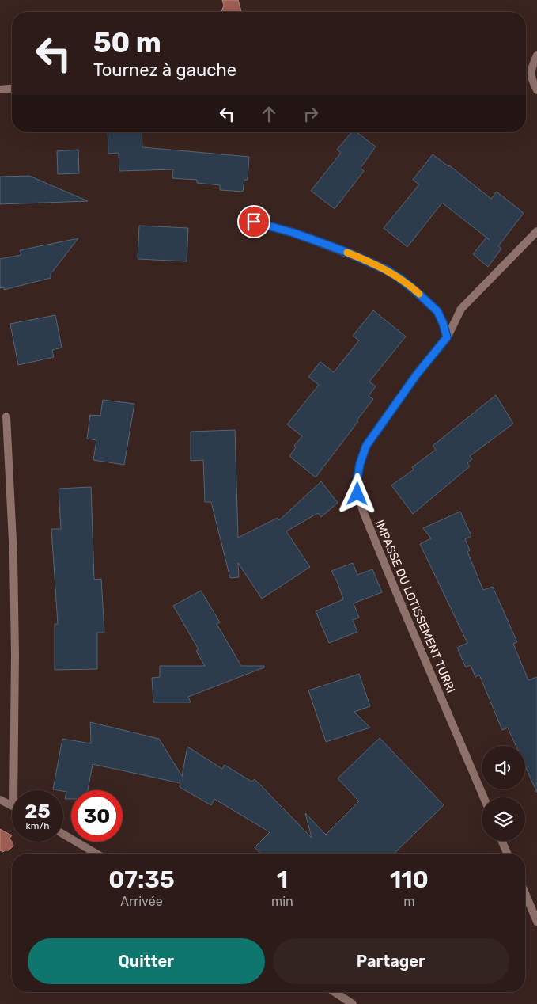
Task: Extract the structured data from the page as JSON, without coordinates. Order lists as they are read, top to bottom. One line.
{"streets":{"street":["IMPASSE DU LOTISSEMENT TURRI"]},"page":{"turn":["50 m","Tournez à gauche"],"speed":"25 km/h","limit":"30","eta":["07:35","Arrivée","1","min","110","m"],"buttons":["Quitter","Partager"]}}
